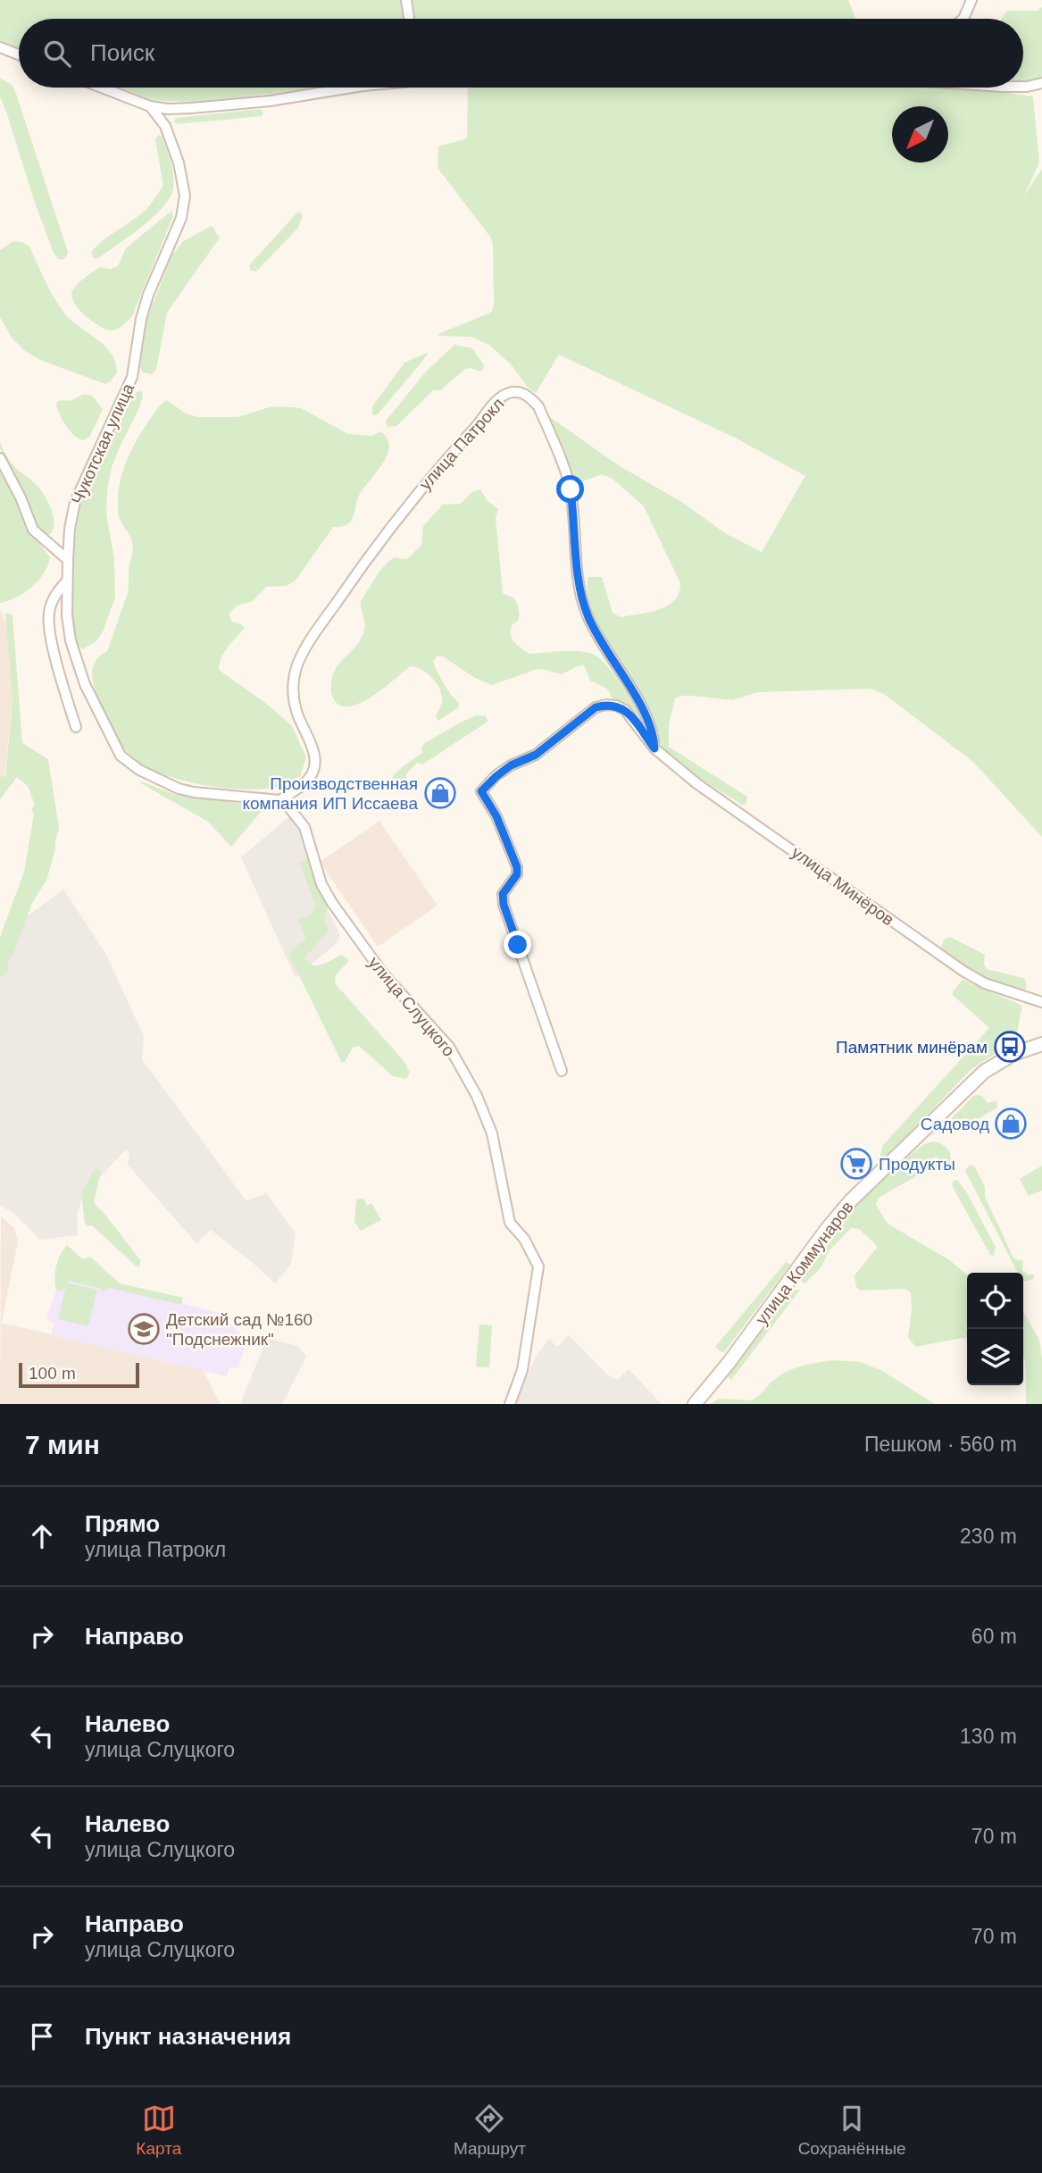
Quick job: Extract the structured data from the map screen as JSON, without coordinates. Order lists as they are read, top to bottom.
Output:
{
  "streets": {
    "main road": ["улица Коммунаров"],
    "street": [
      "Чукотская улица",
      "улица Патрокл",
      "улица Минёров",
      "улица Слуцкого"
    ]
  },
  "crossings": [
    ["Чукотская улица", "улица Патрокл"],
    ["Чукотская улица", "улица Слуцкого"],
    ["улица Патрокл", "улица Минёров"],
    ["улица Патрокл", "улица Слуцкого"]
  ],
  "places": {
    "shop": ["Производственная компания ИП Иссаева", "Садовод"],
    "bus stop": ["Памятник минёрам"],
    "supermarket": ["Продукты"],
    "school or university": ["Детский сад №160 \"Подснежник\""]
  },
  "scale_bar": "100 m",
  "north": "bottom left",
  "page": {
    "search": "Поиск",
    "scale": "100 m",
    "heading": ["7 мин", "Пешком · 560 m"],
    "list": [
      ["Прямо", "улица Патрокл", "230 m"],
      ["Направо", "60 m"],
      ["Налево", "улица Слуцкого", "130 m"],
      ["Налево", "улица Слуцкого", "70 m"],
      ["Направо", "улица Слуцкого", "70 m"],
      "Пункт назначения"
    ],
    "nav": ["Карта", "Маршрут", "Сохранённые"]
  }
}
